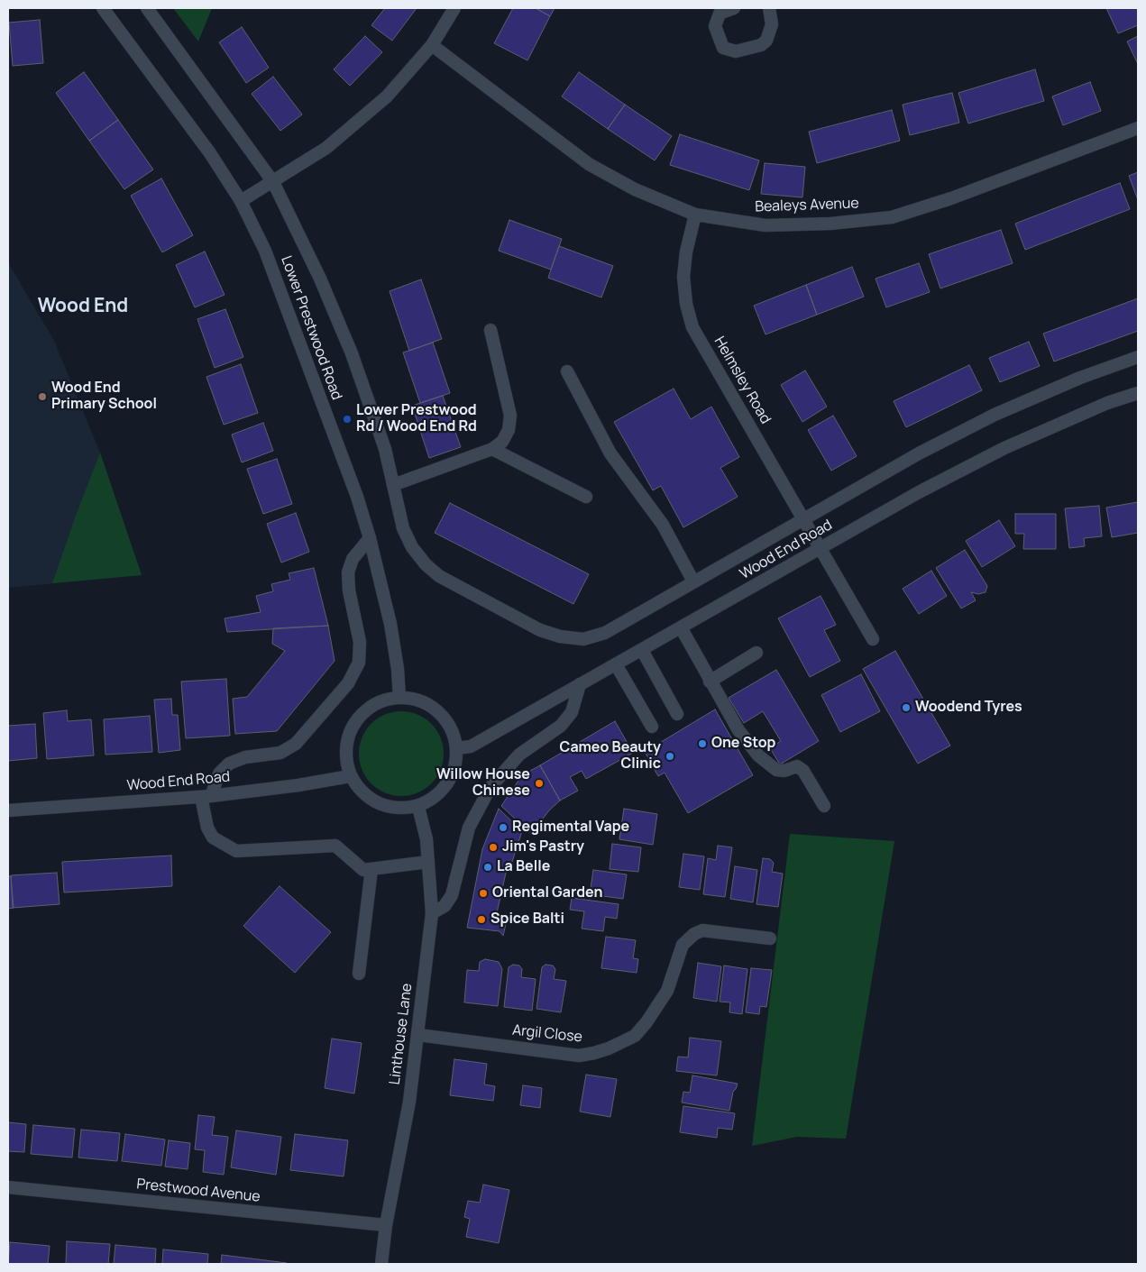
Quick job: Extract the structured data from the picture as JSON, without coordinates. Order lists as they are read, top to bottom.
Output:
{
  "streets": {
    "street": [
      "Bealeys Avenue",
      "Lower Prestwood Road",
      "Helmsley Road",
      "Wood End Road",
      "Linthouse Lane",
      "Argil Close",
      "Prestwood Avenue"
    ]
  },
  "crossings": [
    ["Bealeys Avenue", "Helmsley Road"],
    ["Lower Prestwood Road", "Wood End Road"],
    ["Lower Prestwood Road", "Linthouse Lane"],
    ["Helmsley Road", "Wood End Road"],
    ["Wood End Road", "Linthouse Lane"],
    ["Linthouse Lane", "Argil Close"],
    ["Linthouse Lane", "Prestwood Avenue"]
  ],
  "districts": ["Wood End"],
  "places": [
    "Wood End Primary School",
    "Lower Prestwood Rd / Wood End Rd",
    "Woodend Tyres",
    "One Stop",
    "Cameo Beauty Clinic",
    "Willow House Chinese",
    "Regimental Vape",
    "Jim's Pastry",
    "La Belle",
    "Oriental Garden",
    "Spice Balti"
  ]
}
